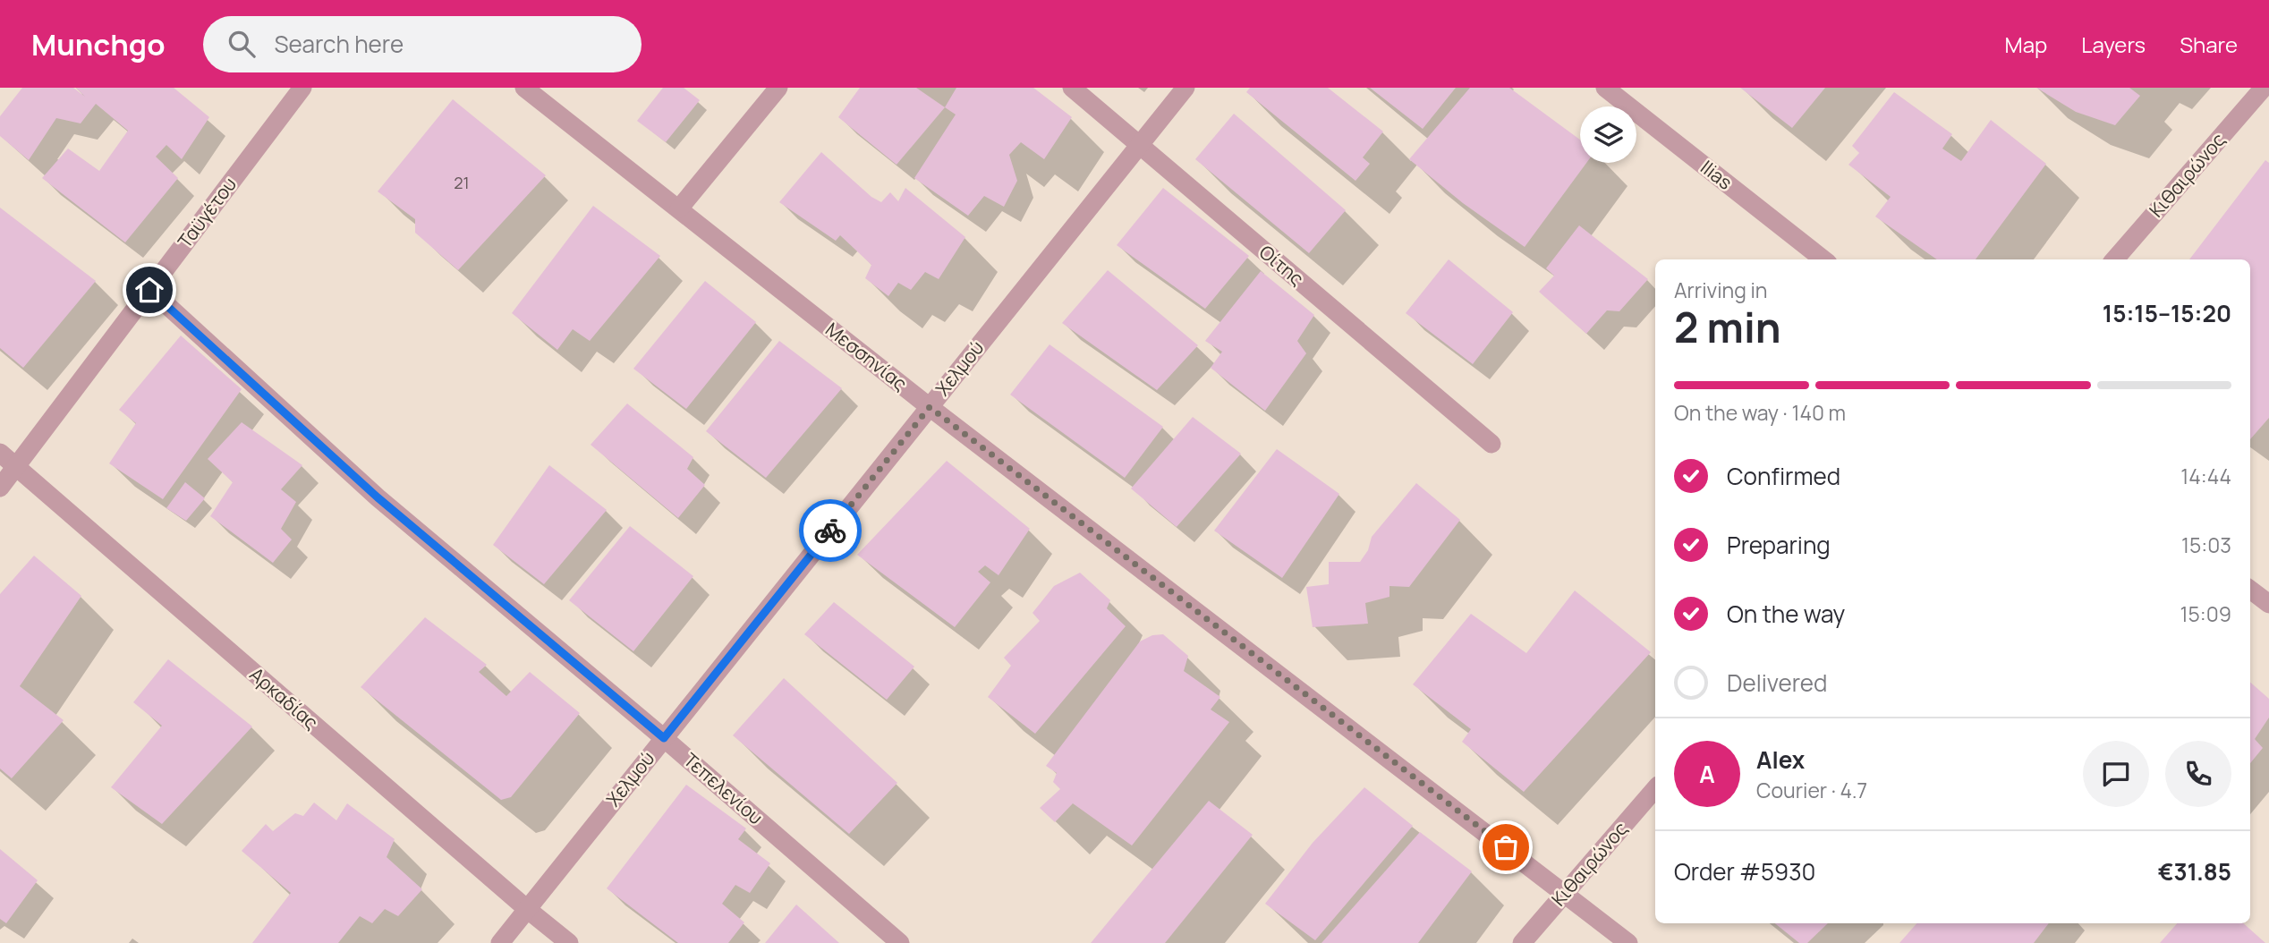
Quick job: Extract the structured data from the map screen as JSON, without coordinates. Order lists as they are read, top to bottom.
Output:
{
  "streets": {
    "street": [
      "Ilias",
      "Κιθαιρώνος",
      "Ταϋγέτου",
      "Οίτης",
      "Μεσσηνίας",
      "Χελμού",
      "Αρκαδίας",
      "Τεπελενίου"
    ]
  },
  "crossings": [
    ["Κιθαιρώνος", "Μεσσηνίας"],
    ["Ταϋγέτου", "Αρκαδίας"],
    ["Ταϋγέτου", "Τεπελενίου"],
    ["Οίτης", "Χελμού"],
    ["Μεσσηνίας", "Χελμού"],
    ["Χελμού", "Αρκαδίας"],
    ["Χελμού", "Τεπελενίου"]
  ],
  "house_numbers": ["21"],
  "page": {
    "header": "Munchgo",
    "search": "Search here",
    "nav": ["Map", "Layers", "Share"],
    "heading": ["2 min", "Arriving in", "15:15–15:20"],
    "panel": [
      "Alex",
      "Courier · 4.7",
      "Order #5930",
      "€31.85"
    ],
    "bar": "On the way · 140 m",
    "list": [
      ["Confirmed", "14:44"],
      ["Preparing", "15:03"],
      ["On the way", "15:09"],
      "Delivered"
    ],
    "round": "A"
  }
}
